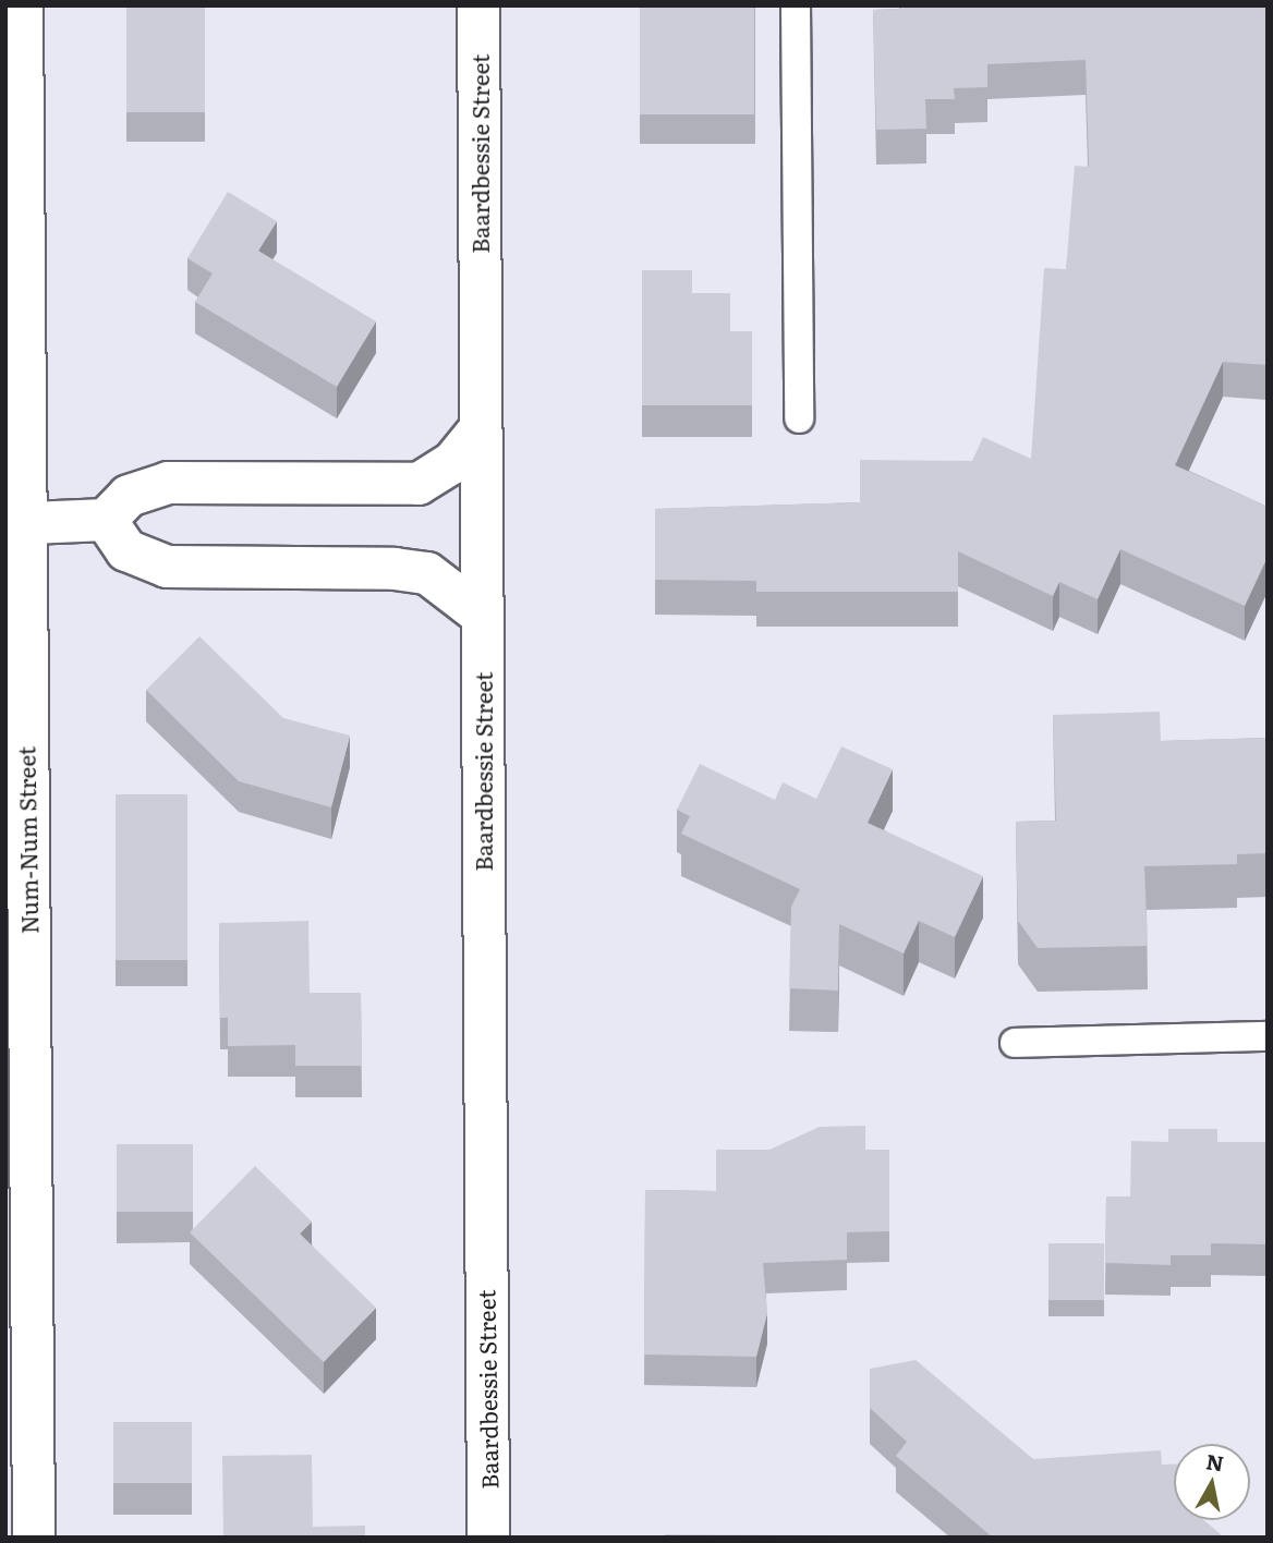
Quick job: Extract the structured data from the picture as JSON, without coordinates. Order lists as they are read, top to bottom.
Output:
{
  "streets": {
    "street": ["Baardbessie Street", "Num-Num Street"]
  },
  "north": "top"
}
